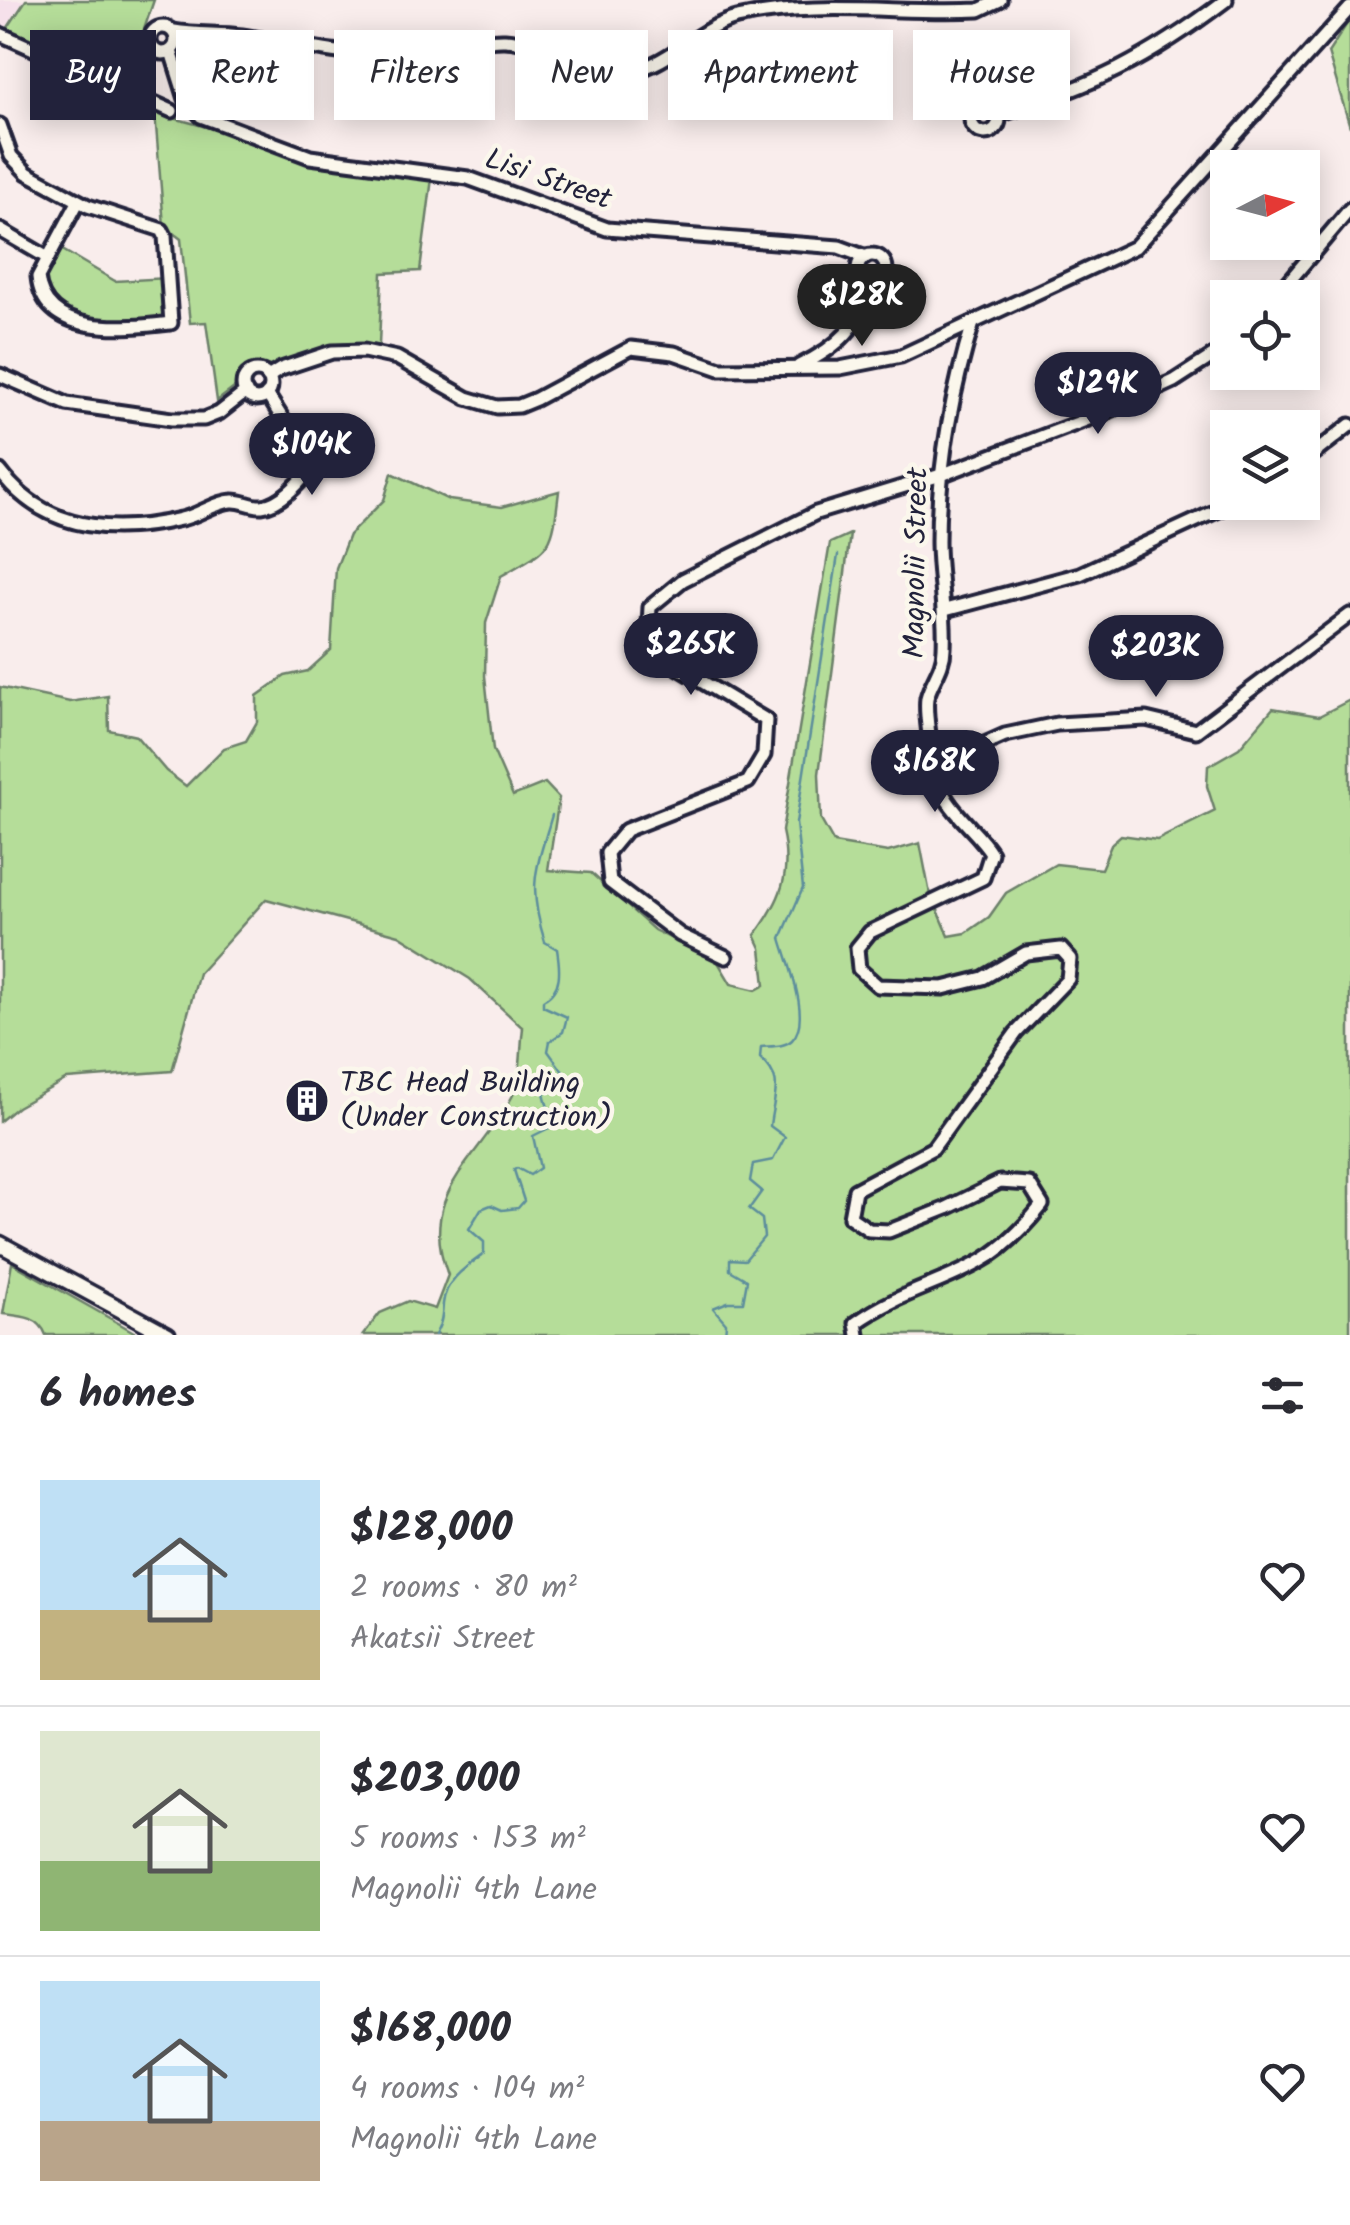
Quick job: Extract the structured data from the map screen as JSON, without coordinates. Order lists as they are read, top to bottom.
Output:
{
  "streets": {
    "street": ["Lisi Street", "Magnolii Street"]
  },
  "places": {
    "building": ["TBC Head Building (Under Construction)"]
  },
  "north": "right",
  "page": {
    "chip": [
      "Buy",
      "Rent",
      "Filters",
      "New",
      "Apartment",
      "House"
    ],
    "price": [
      "$128K",
      "$129K",
      "$104K",
      "$265K",
      "$203K",
      "$168K"
    ],
    "heading": "6 homes",
    "list": [
      {
        "name": "$128,000",
        "note": "2 rooms · 80 m² · Akatsii Street"
      },
      {
        "name": "$203,000",
        "note": "5 rooms · 153 m² · Magnolii 4th Lane"
      },
      {
        "name": "$168,000",
        "note": "4 rooms · 104 m² · Magnolii 4th Lane"
      }
    ]
  }
}
